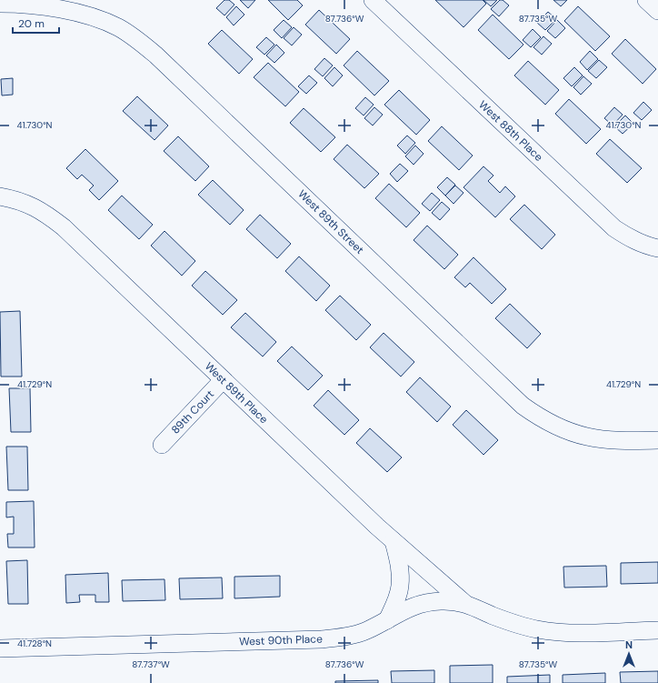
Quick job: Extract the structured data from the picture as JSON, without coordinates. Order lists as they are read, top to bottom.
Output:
{
  "streets": {
    "street": [
      "West 88th Place",
      "West 89th Street",
      "West 89th Place",
      "89th Court",
      "West 90th Place"
    ]
  },
  "crossings": [
    ["West 89th Place", "89th Court"],
    ["West 89th Place", "West 90th Place"]
  ],
  "scale_bar": "20 m",
  "north": "top",
  "coordinates": [
    "87.736°W",
    "87.735°W",
    "41.730°N",
    "41.729°N",
    "41.728°N",
    "87.737°W"
  ]
}
